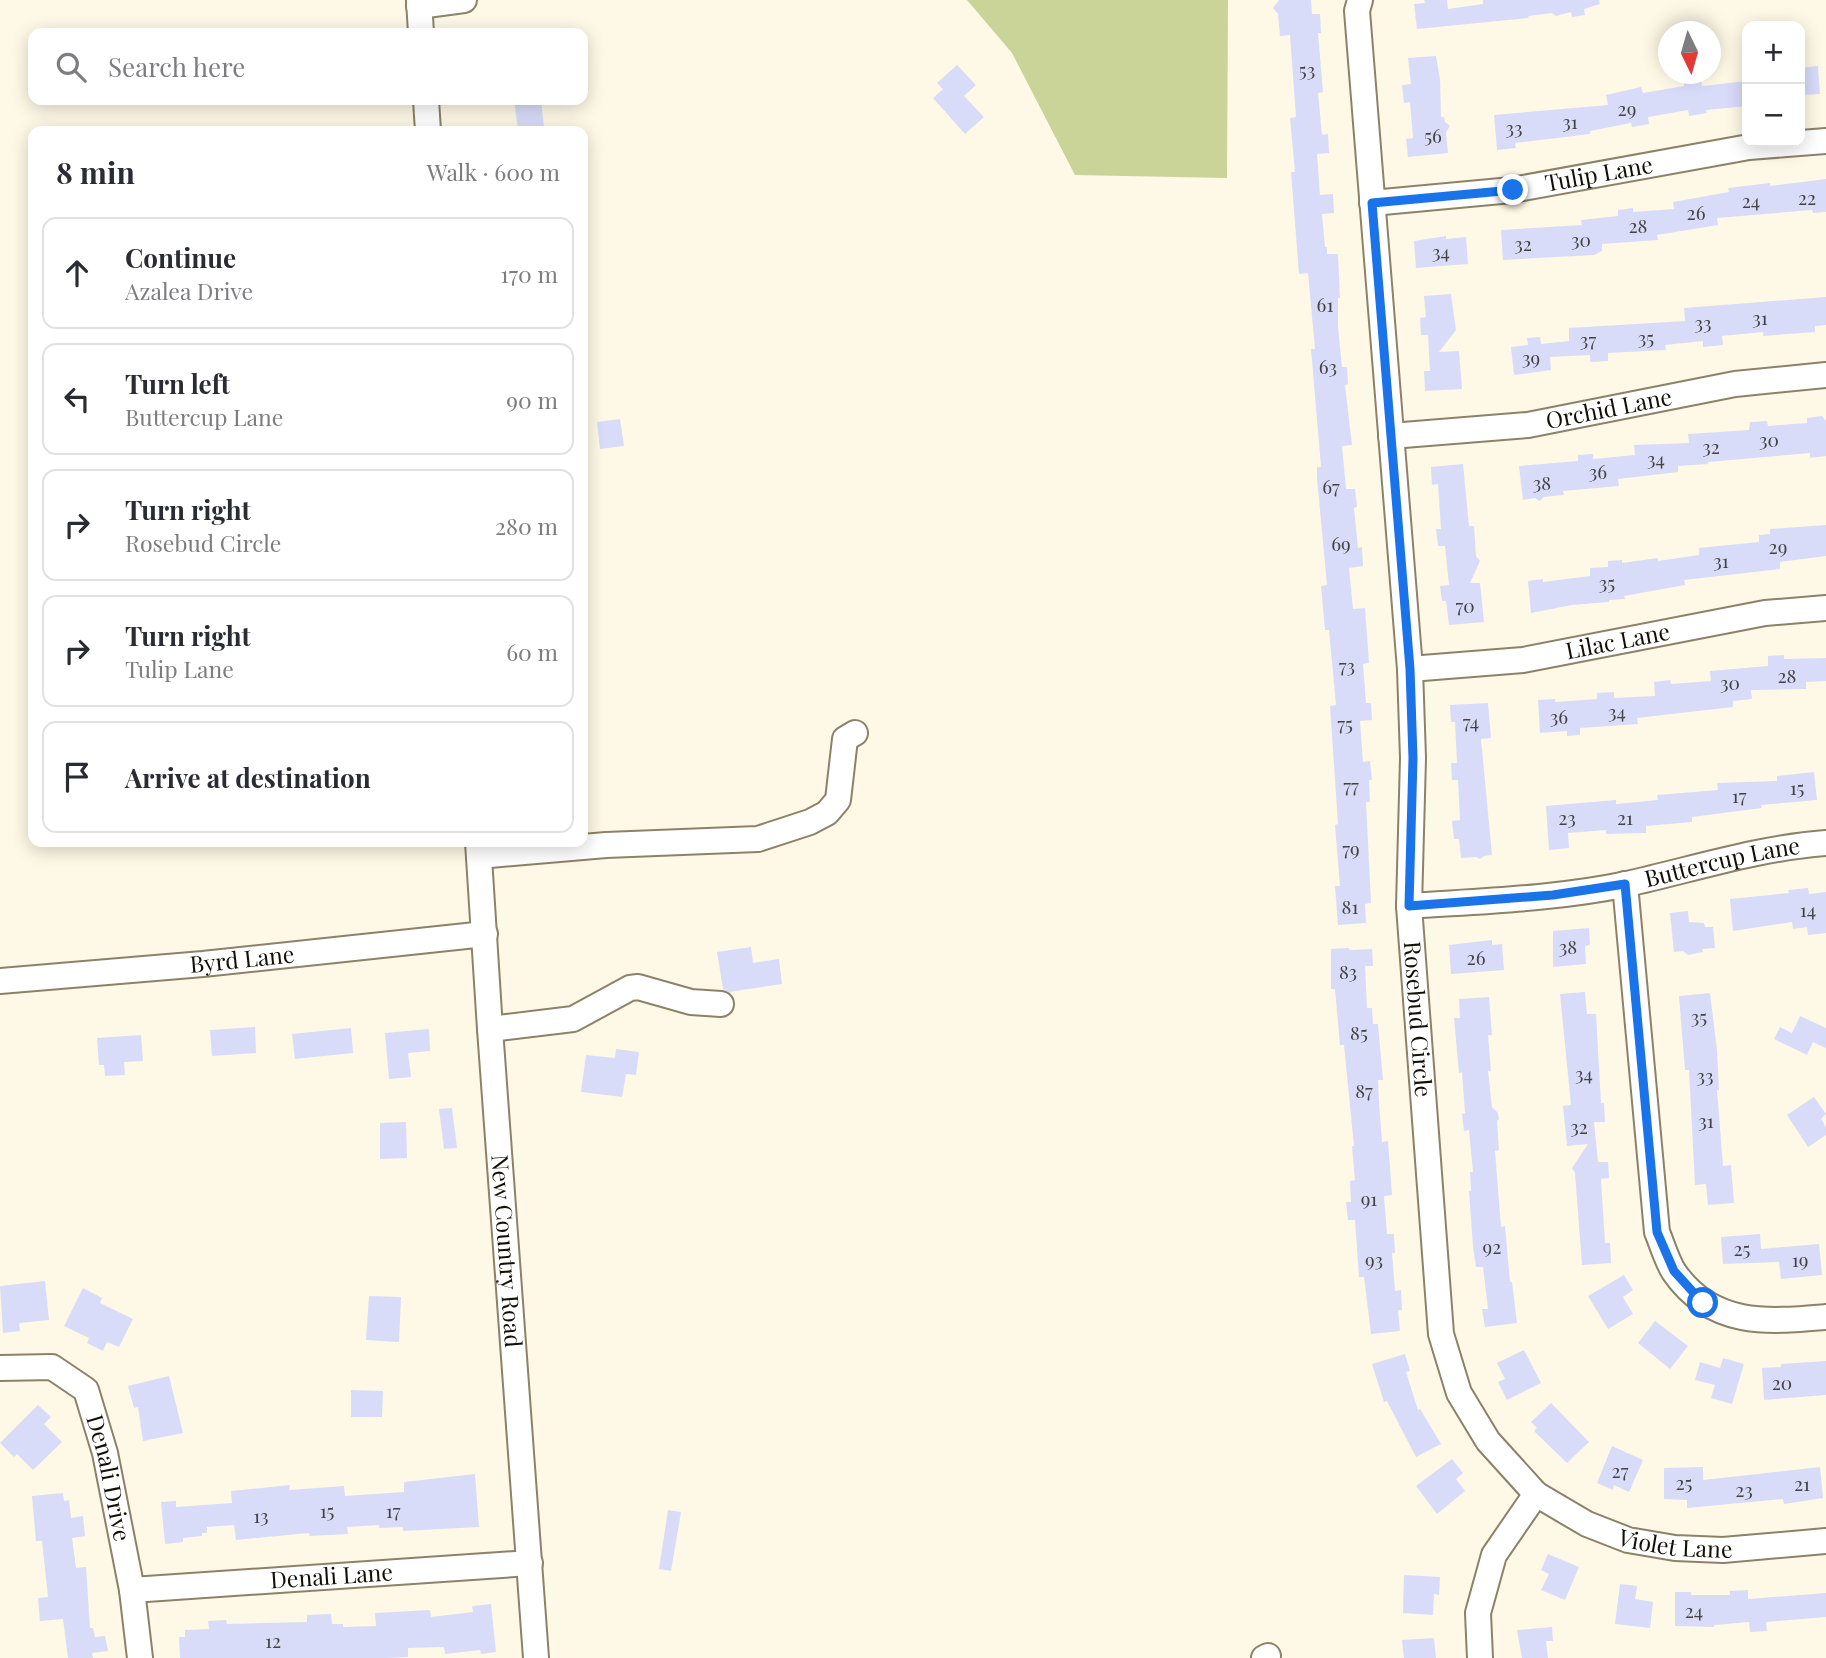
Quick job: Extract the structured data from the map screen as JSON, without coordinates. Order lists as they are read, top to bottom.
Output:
{
  "streets": {
    "street": [
      "Tulip Lane",
      "Orchid Lane",
      "Lilac Lane",
      "Buttercup Lane",
      "Byrd Lane",
      "Rosebud Circle",
      "New Country Road",
      "Denali Drive",
      "Violet Lane",
      "Denali Lane"
    ]
  },
  "crossings": [
    ["Tulip Lane", "Rosebud Circle"],
    ["Orchid Lane", "Rosebud Circle"],
    ["Lilac Lane", "Rosebud Circle"],
    ["Buttercup Lane", "Rosebud Circle"],
    ["Byrd Lane", "New Country Road"],
    ["Rosebud Circle", "Violet Lane"],
    ["New Country Road", "Denali Lane"],
    ["Denali Drive", "Denali Lane"]
  ],
  "house_numbers": [
    "53",
    "29",
    "31",
    "33",
    "56",
    "22",
    "24",
    "26",
    "28",
    "30",
    "32",
    "34",
    "61",
    "31",
    "33",
    "35",
    "37",
    "39",
    "63",
    "30",
    "32",
    "34",
    "36",
    "38",
    "67",
    "69",
    "29",
    "31",
    "35",
    "70",
    "73",
    "28",
    "30",
    "34",
    "36",
    "74",
    "75",
    "77",
    "15",
    "17",
    "23",
    "21",
    "79",
    "81",
    "14",
    "38",
    "26",
    "83",
    "35",
    "85",
    "34",
    "33",
    "87",
    "31",
    "32",
    "91",
    "92",
    "25",
    "93",
    "19",
    "20",
    "27",
    "25",
    "21",
    "23",
    "15",
    "17",
    "13",
    "24",
    "12"
  ],
  "north": "bottom",
  "page": {
    "map_buttons": ["+", "−"],
    "search": "Search here",
    "heading": ["8 min", "Walk · 600 m"],
    "list": [
      ["Continue", "Azalea Drive", "170 m"],
      ["Turn left", "Buttercup Lane", "90 m"],
      ["Turn right", "Rosebud Circle", "280 m"],
      ["Turn right", "Tulip Lane", "60 m"],
      "Arrive at destination"
    ]
  }
}
